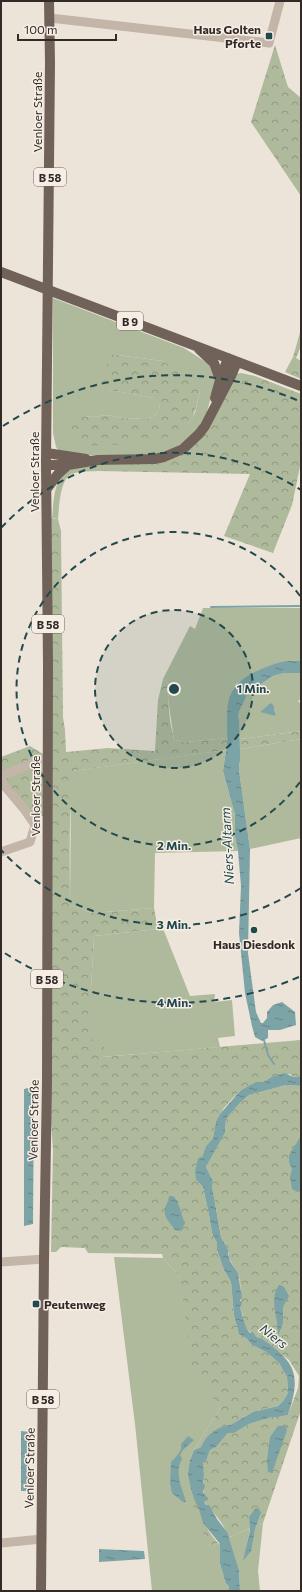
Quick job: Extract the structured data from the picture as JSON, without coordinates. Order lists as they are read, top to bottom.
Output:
{
  "streets": {
    "main road": ["Venloer Straße", "B 58", "B 9"]
  },
  "water": ["Niers-Altarm", "Niers"],
  "places": {
    "transit": ["Haus Golten Pforte", "Peutenweg"],
    "other": ["Haus Diesdonk"]
  },
  "scale_bar": "100 m",
  "rings": [
    "1 Min.",
    "2 Min.",
    "3 Min.",
    "4 Min."
  ]
}
